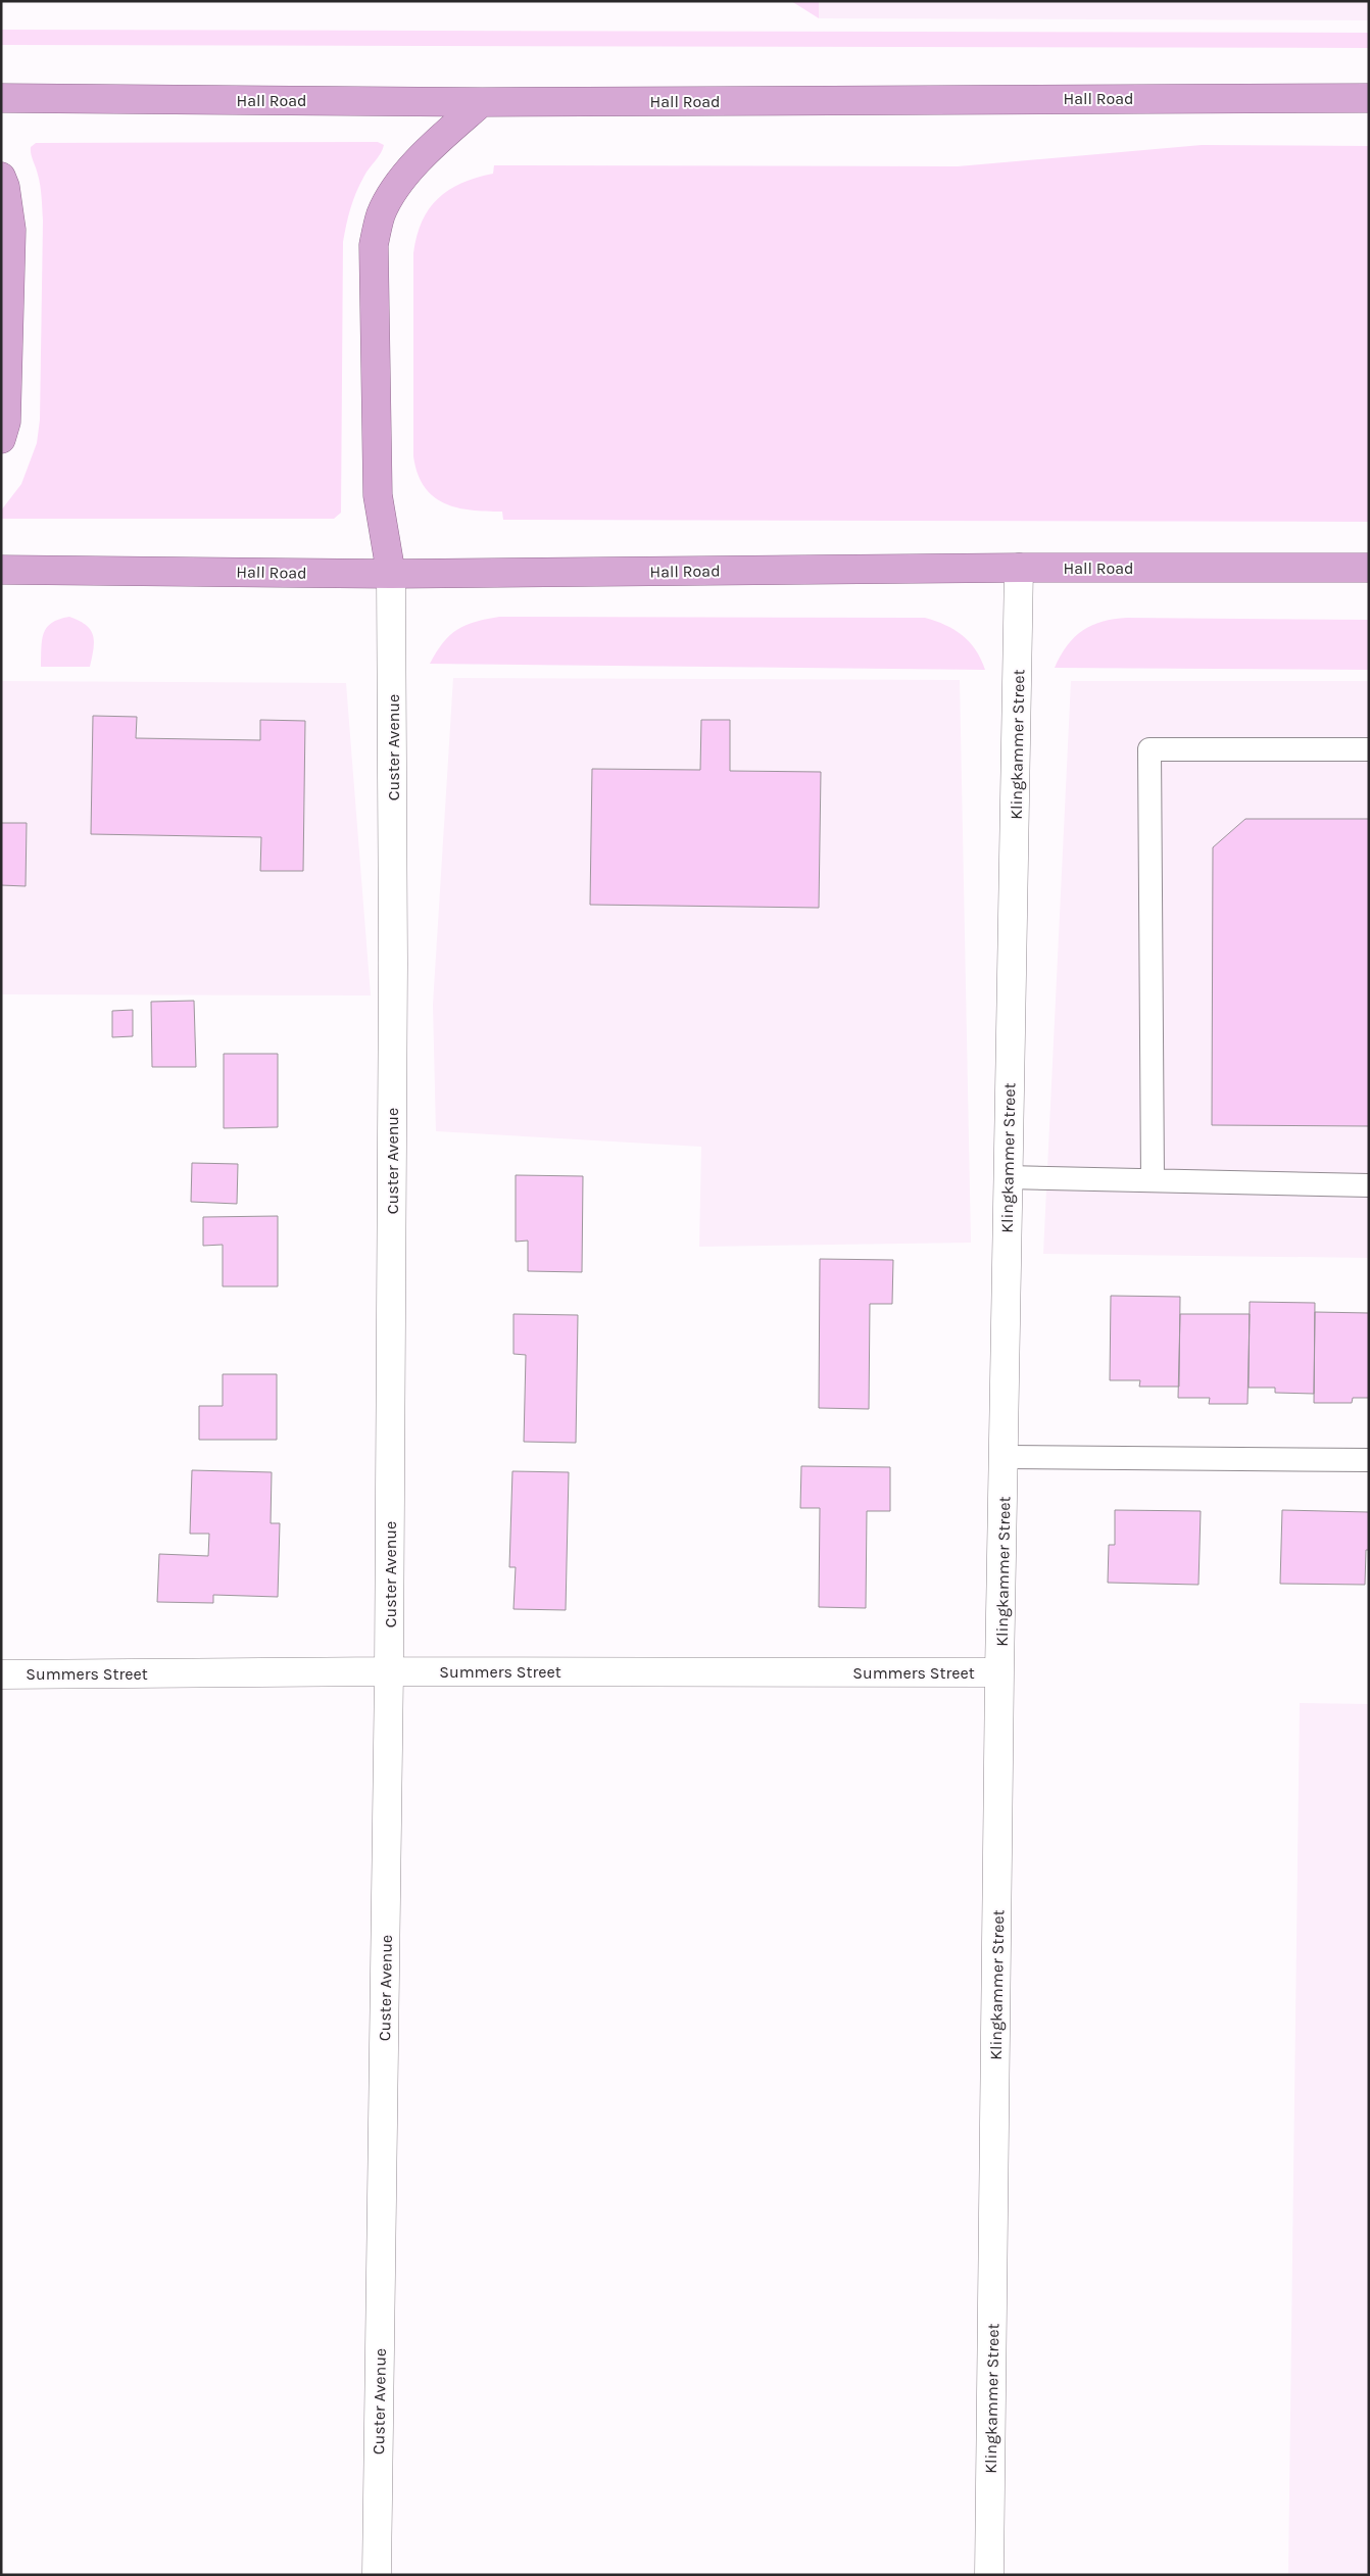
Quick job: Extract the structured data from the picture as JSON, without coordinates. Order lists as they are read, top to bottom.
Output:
{
  "streets": {
    "highway": ["Hall Road"],
    "street": ["Klingkammer Street", "Custer Avenue", "Summers Street"]
  },
  "crossings": [
    ["Hall Road", "Klingkammer Street"],
    ["Hall Road", "Custer Avenue"],
    ["Klingkammer Street", "Summers Street"],
    ["Custer Avenue", "Summers Street"]
  ]
}
